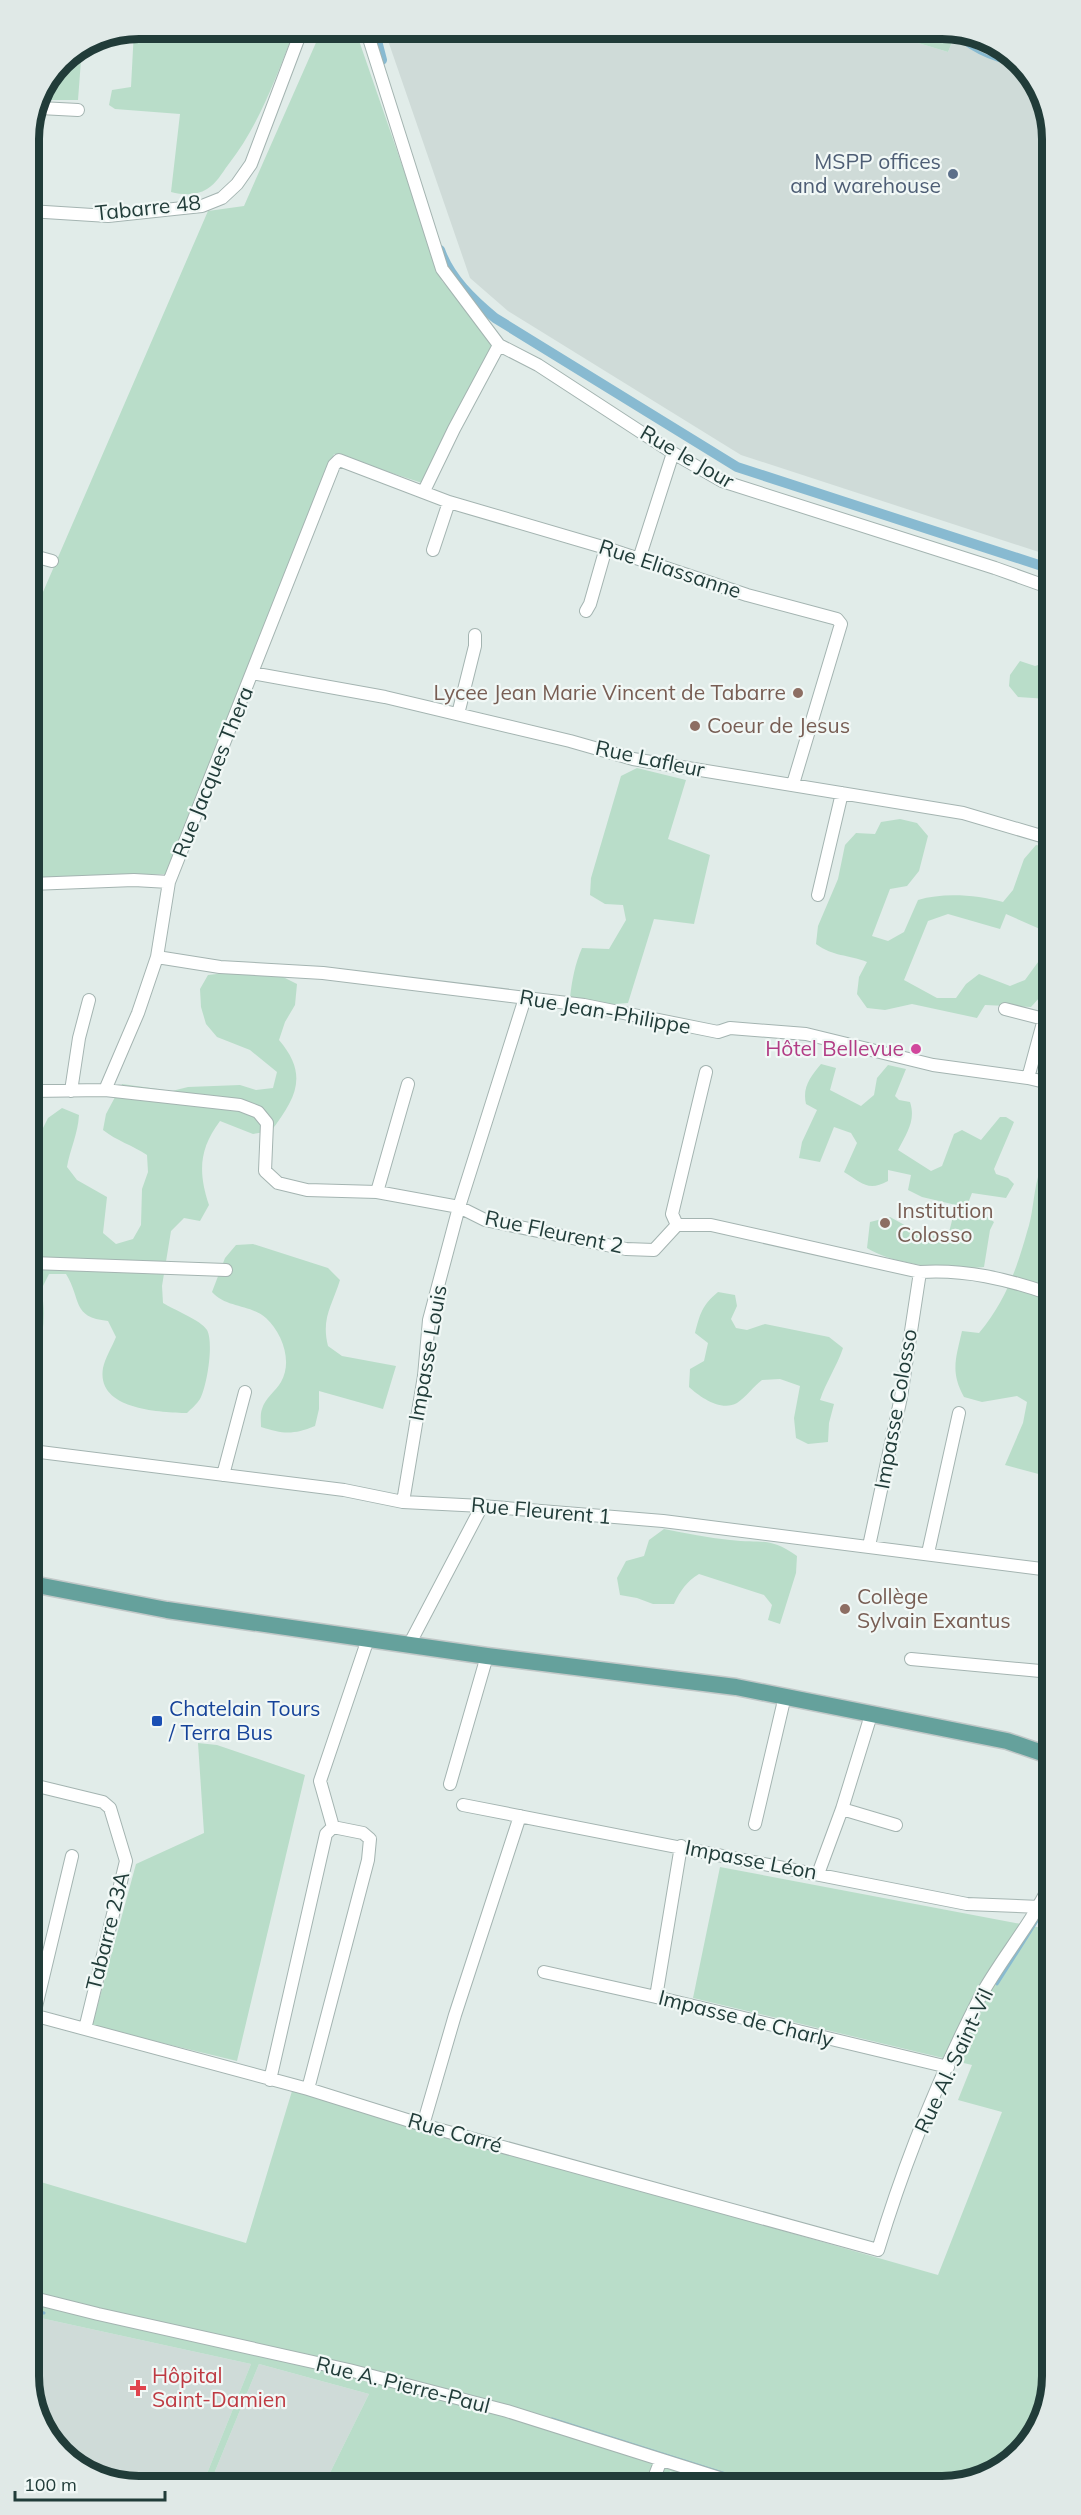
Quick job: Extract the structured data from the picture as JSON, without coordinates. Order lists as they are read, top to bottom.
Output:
{
  "streets": {
    "street": [
      "Tabarre 48",
      "Rue le Jour",
      "Rue Eliassanne",
      "Rue Lafleur",
      "Rue Jacques Thera",
      "Rue Jean-Philippe",
      "Rue Fleurent 2",
      "Impasse Louis",
      "Impasse Colosso",
      "Rue Fleurent 1",
      "Impasse Léon",
      "Tabarre 23A",
      "Impasse de Charly",
      "Rue Al. Saint-Vil",
      "Rue Carré",
      "Rue A. Pierre-Paul"
    ]
  },
  "crossings": [
    ["Rue Eliassanne", "Rue Lafleur"],
    ["Rue Eliassanne", "Rue Jacques Thera"],
    ["Rue Lafleur", "Rue Jacques Thera"],
    ["Rue Jacques Thera", "Rue Jean-Philippe"],
    ["Rue Jacques Thera", "Rue Fleurent 2"],
    ["Rue Jean-Philippe", "Impasse Louis"],
    ["Rue Fleurent 2", "Impasse Louis"],
    ["Impasse Louis", "Rue Fleurent 1"],
    ["Impasse Colosso", "Rue Fleurent 1"],
    ["Impasse Léon", "Rue Al. Saint-Vil"],
    ["Tabarre 23A", "Rue Carré"],
    ["Impasse de Charly", "Rue Al. Saint-Vil"],
    ["Rue Al. Saint-Vil", "Rue Carré"]
  ],
  "places": {
    "other": [
      "MSPP offices and warehouse",
      "Lycee Jean Marie Vincent de Tabarre",
      "Coeur de Jesus",
      "Hôtel Bellevue",
      "Institution Colosso",
      "Collège Sylvain Exantus"
    ],
    "transit": ["Chatelain Tours / Terra Bus"],
    "health": ["Hôpital Saint-Damien"]
  },
  "scale_bar": "100 m"
}
